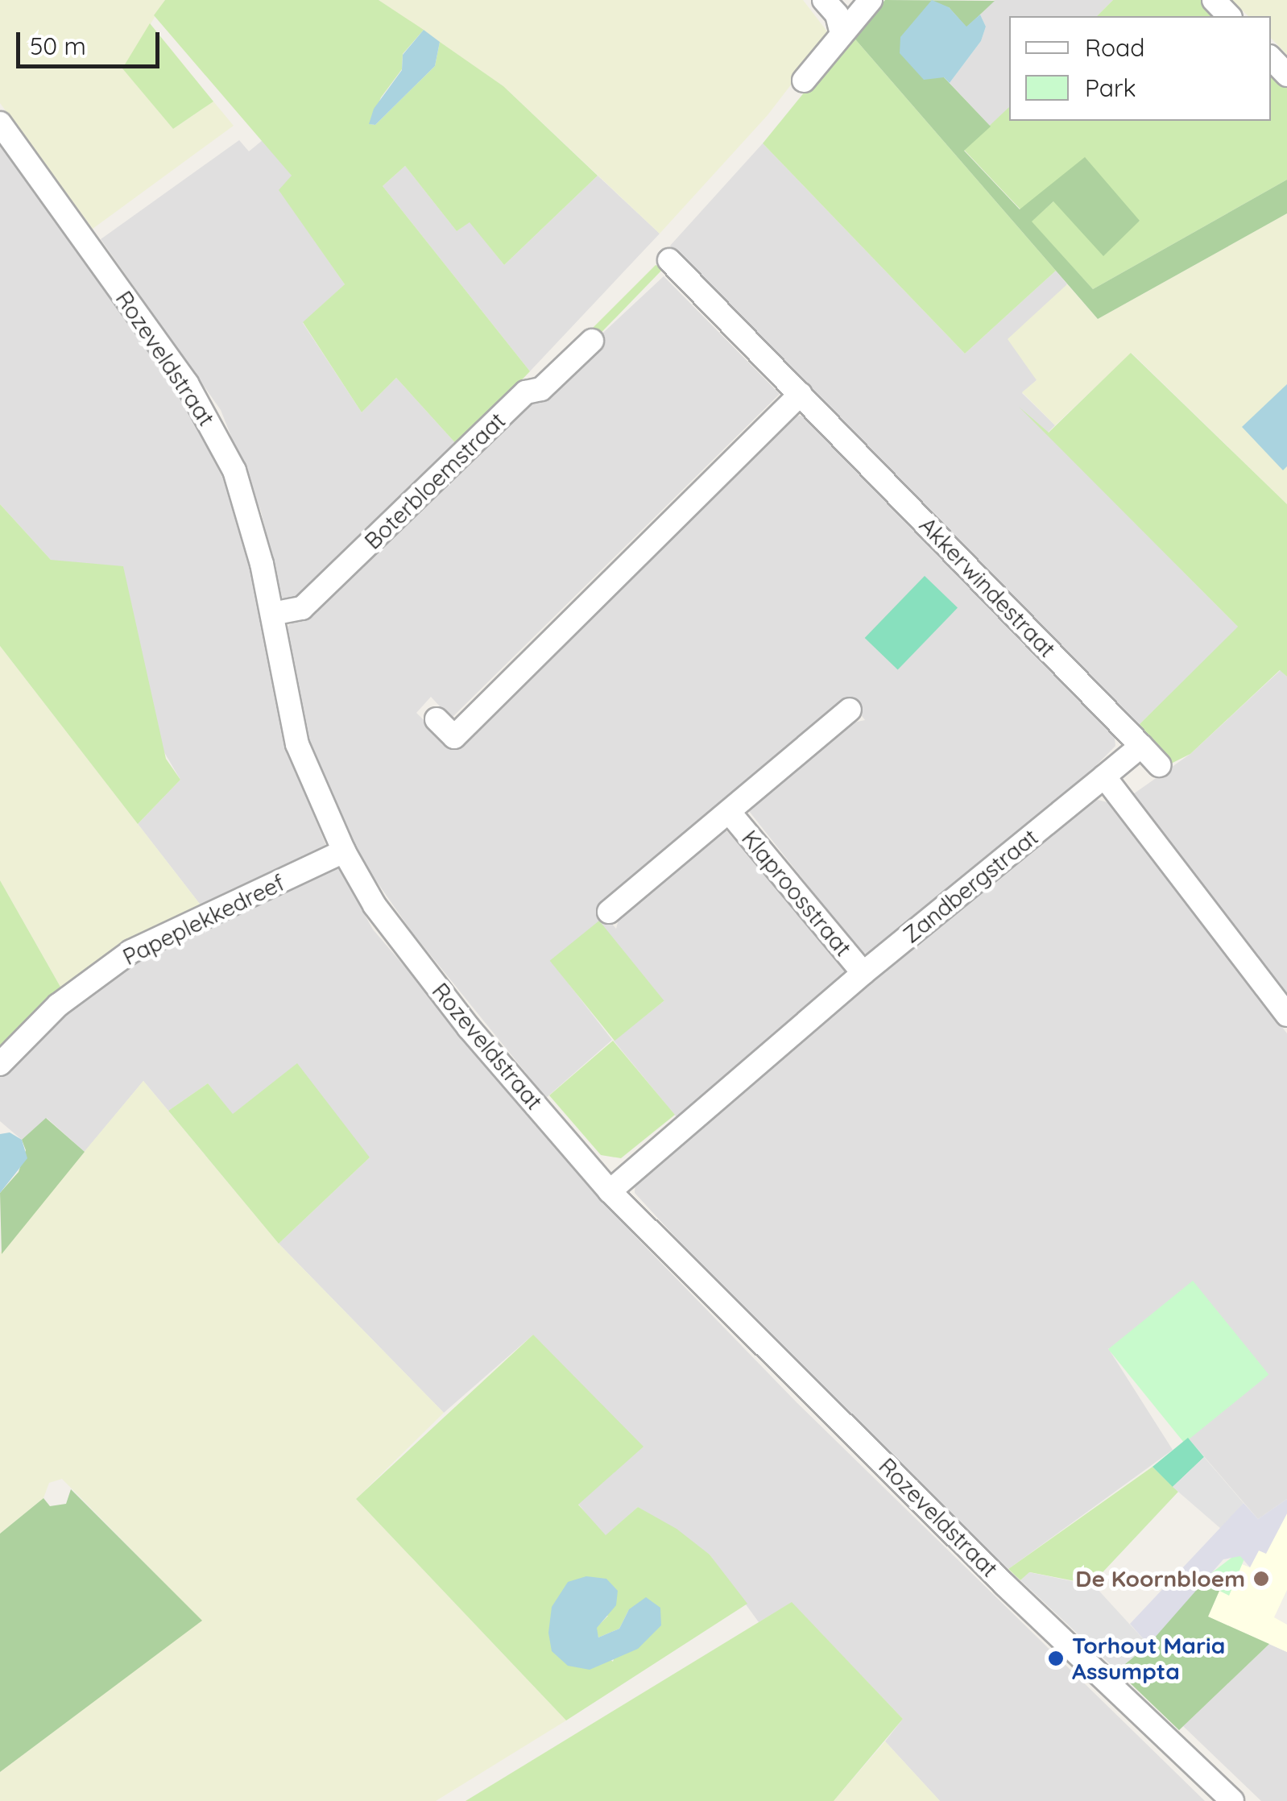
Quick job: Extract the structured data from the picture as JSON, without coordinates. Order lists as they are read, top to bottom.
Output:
{
  "streets": {
    "street": [
      "Rozeveldstraat",
      "Boterbloemstraat",
      "Akkerwindestraat",
      "Zandbergstraat",
      "Klaproosstraat",
      "Papeplekkedreef"
    ]
  },
  "crossings": [
    ["Rozeveldstraat", "Boterbloemstraat"],
    ["Rozeveldstraat", "Zandbergstraat"],
    ["Rozeveldstraat", "Papeplekkedreef"],
    ["Zandbergstraat", "Klaproosstraat"]
  ],
  "places": ["De Koornbloem", "Torhout Maria Assumpta"],
  "legend": ["Road", "Park"],
  "scale_bar": "50 m"
}
